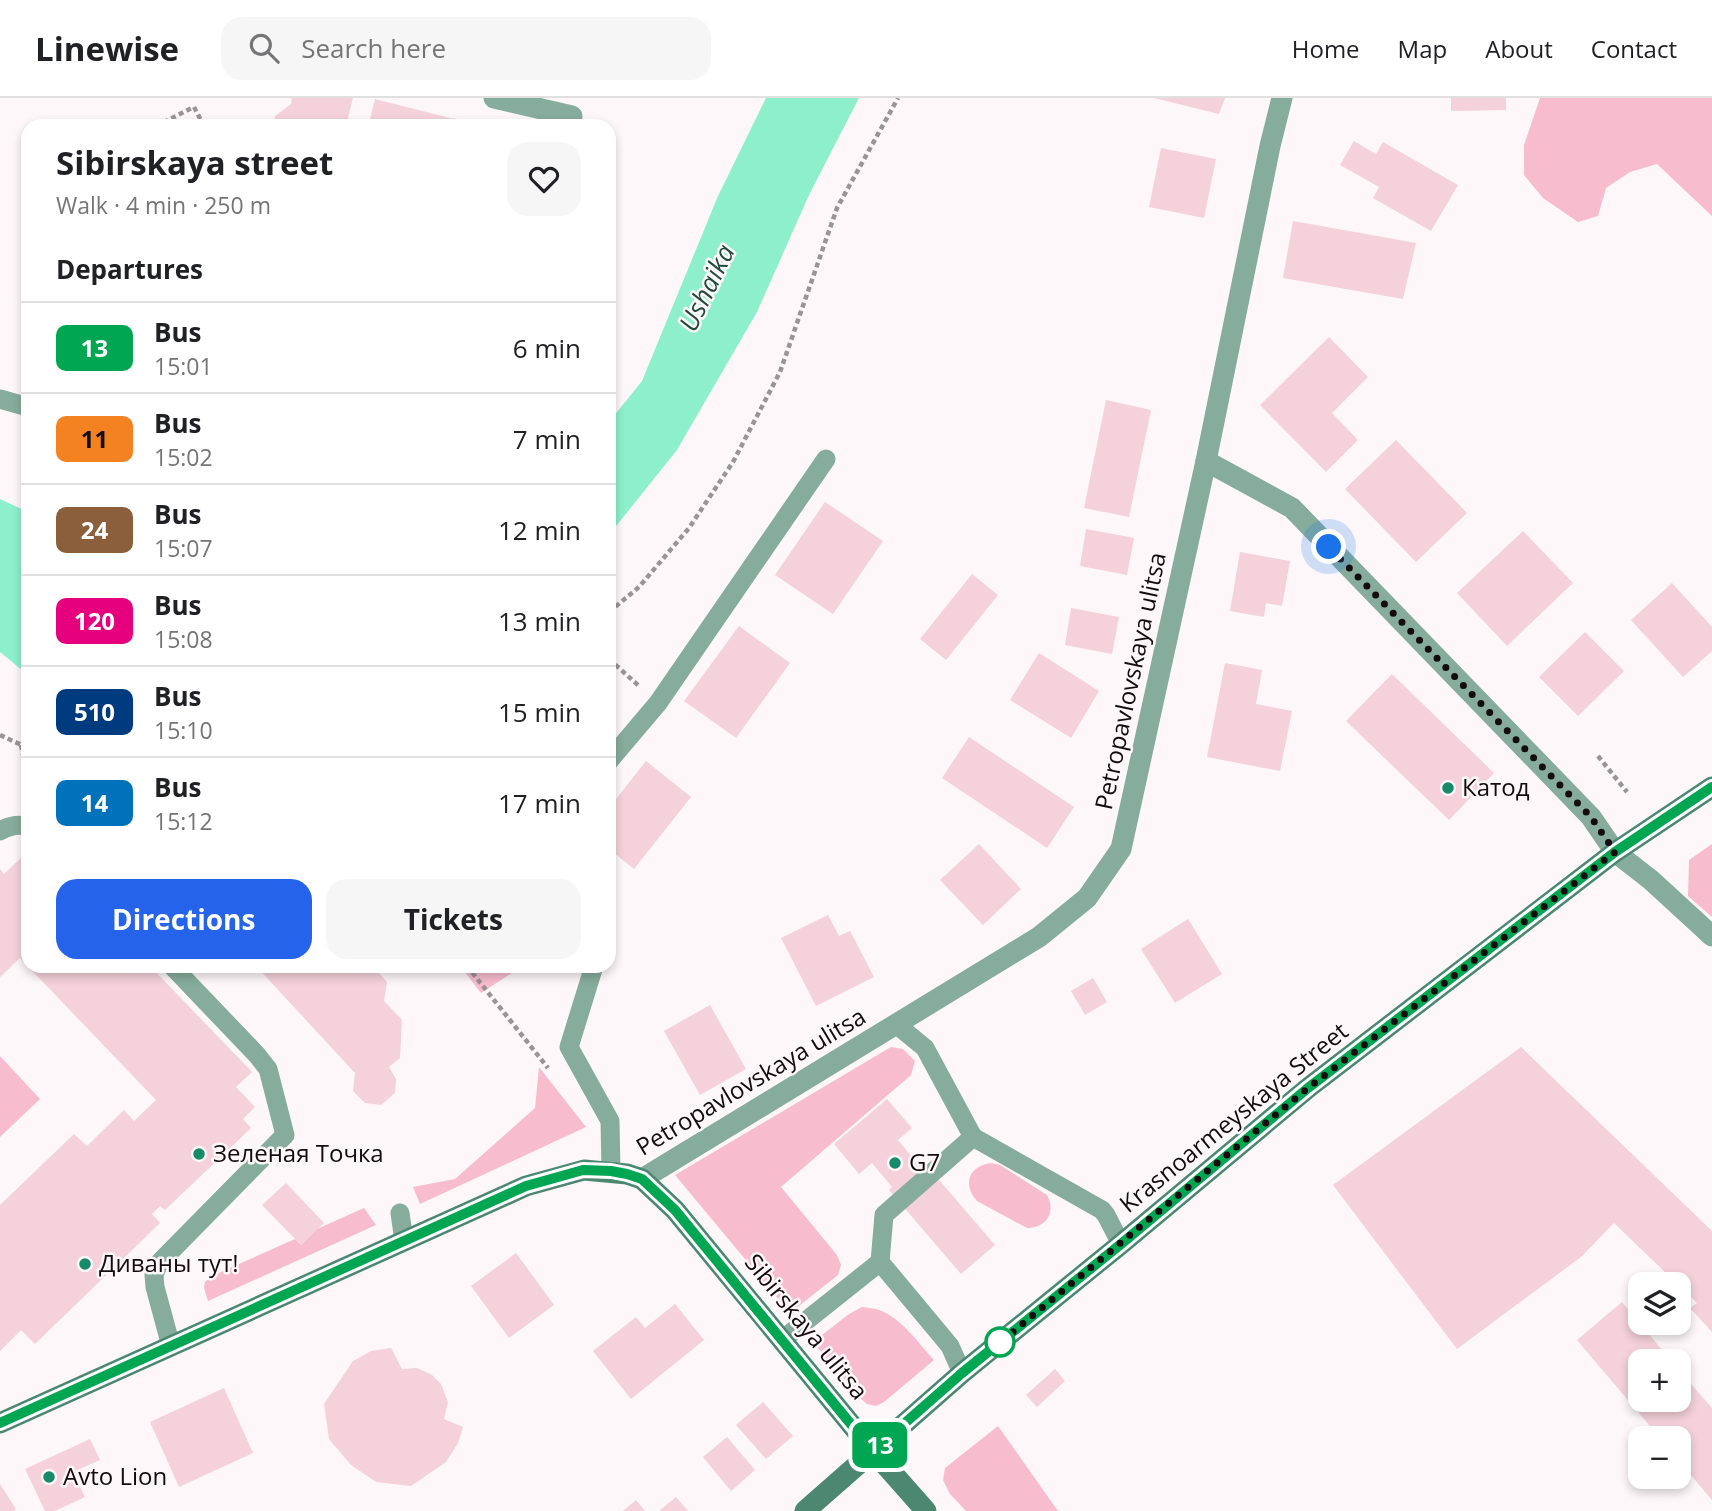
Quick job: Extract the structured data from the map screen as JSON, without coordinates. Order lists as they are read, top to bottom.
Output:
{
  "streets": {
    "main road": ["Petropavlovskaya ulitsa", "Krasnoarmeyskaya Street", "Sibirskaya ulitsa"]
  },
  "crossings": [
    ["Petropavlovskaya ulitsa", "Sibirskaya ulitsa"],
    ["Krasnoarmeyskaya Street", "Sibirskaya ulitsa"]
  ],
  "water": ["Ushaika"],
  "places": [
    "Катод",
    "Зеленая Точка",
    "G7",
    "Диваны тут!",
    "Avto Lion"
  ],
  "lines": ["bus line 13"],
  "page": {
    "header": "Linewise",
    "search": "Search here",
    "nav": [
      "Home",
      "Map",
      "About",
      "Contact"
    ],
    "on_map": "13",
    "heading": [
      ["Sibirskaya street", "Walk · 4 min · 250 m"],
      "Departures"
    ],
    "list": [
      {
        "mark": "13",
        "name": "Bus",
        "note": "15:01",
        "value": "6 min"
      },
      {
        "mark": "11",
        "name": "Bus",
        "note": "15:02",
        "value": "7 min"
      },
      {
        "mark": "24",
        "name": "Bus",
        "note": "15:07",
        "value": "12 min"
      },
      {
        "mark": "120",
        "name": "Bus",
        "note": "15:08",
        "value": "13 min"
      },
      {
        "mark": "510",
        "name": "Bus",
        "note": "15:10",
        "value": "15 min"
      },
      {
        "mark": "14",
        "name": "Bus",
        "note": "15:12",
        "value": "17 min"
      }
    ],
    "buttons": ["Directions", "Tickets"],
    "map_buttons": ["+", "−"]
  }
}
